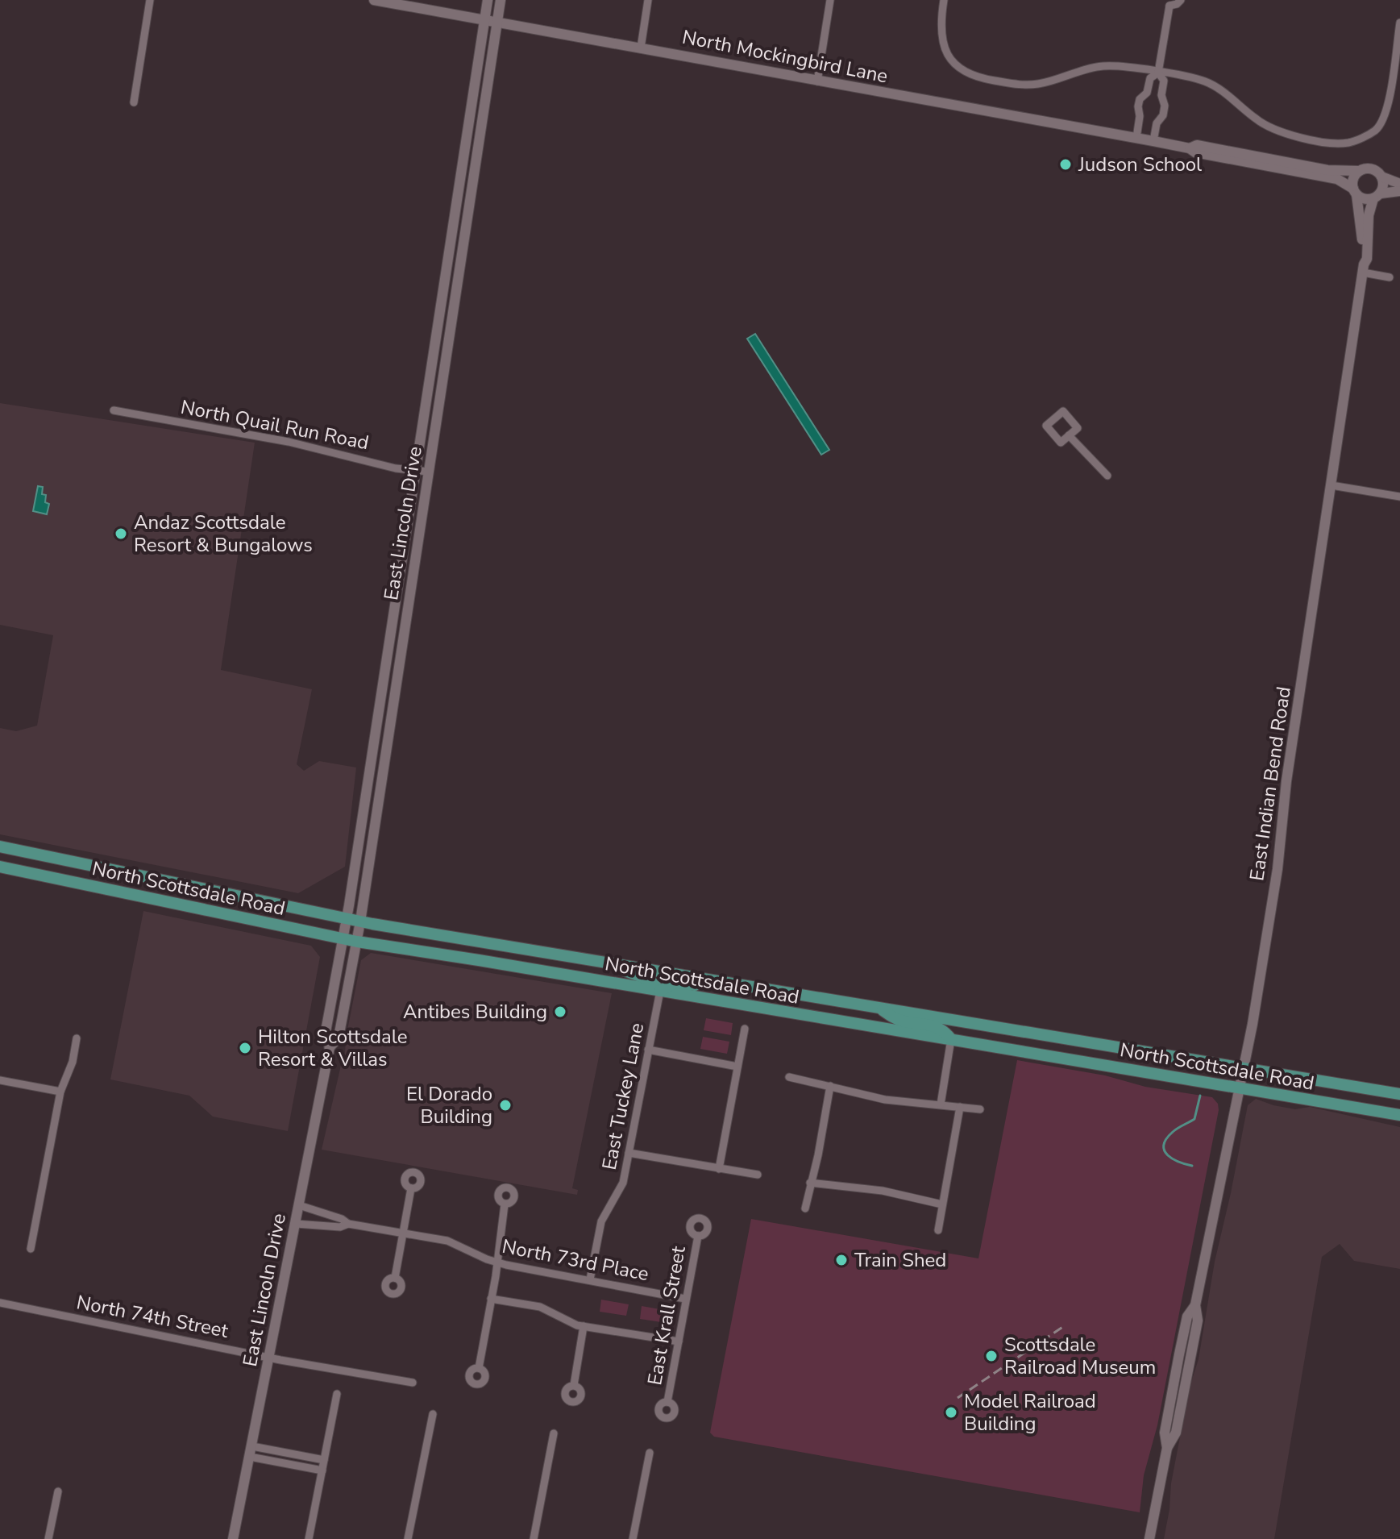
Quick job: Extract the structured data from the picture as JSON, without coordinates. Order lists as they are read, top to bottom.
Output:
{
  "streets": {
    "main road": [
      "North Mockingbird Lane",
      "East Lincoln Drive",
      "East Indian Bend Road",
      "North Scottsdale Road"
    ],
    "street": [
      "North Quail Run Road",
      "East Tuckey Lane",
      "North 73rd Place",
      "East Krall Street",
      "North 74th Street"
    ]
  },
  "crossings": [
    ["North Mockingbird Lane", "East Lincoln Drive"],
    ["North Mockingbird Lane", "East Indian Bend Road"],
    ["North Quail Run Road", "East Lincoln Drive"],
    ["East Lincoln Drive", "North Scottsdale Road"],
    ["East Lincoln Drive", "North 73rd Place"],
    ["East Lincoln Drive", "North 74th Street"],
    ["East Indian Bend Road", "North Scottsdale Road"],
    ["North Scottsdale Road", "East Tuckey Lane"],
    ["East Tuckey Lane", "North 73rd Place"],
    ["North 73rd Place", "East Krall Street"]
  ],
  "places": [
    "Judson School",
    "Andaz Scottsdale Resort & Bungalows",
    "Antibes Building",
    "Hilton Scottsdale Resort & Villas",
    "El Dorado Building",
    "Train Shed",
    "Scottsdale Railroad Museum",
    "Model Railroad Building"
  ]
}
